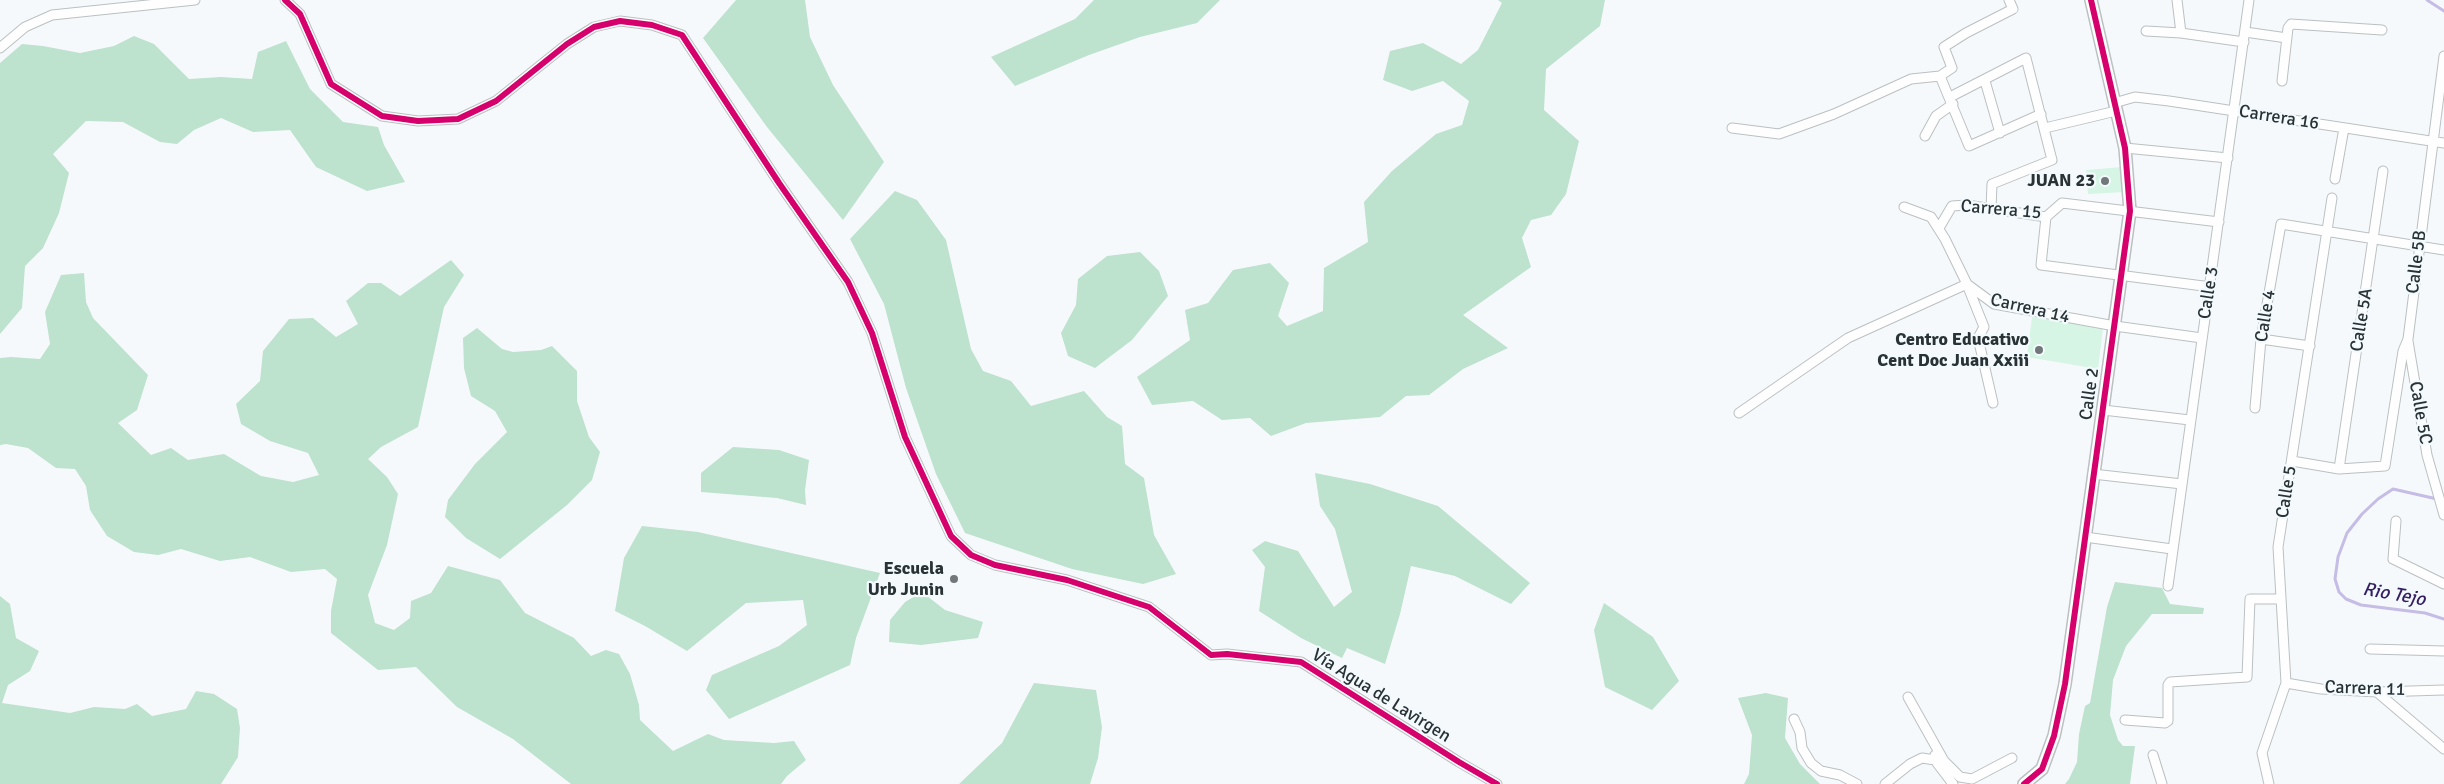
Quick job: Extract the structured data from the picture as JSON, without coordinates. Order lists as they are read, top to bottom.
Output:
{
  "streets": {
    "street": [
      "Carrera 16",
      "Carrera 15",
      "Calle 5B",
      "Calle 3",
      "Carrera 14",
      "Calle 4",
      "Calle 5A",
      "Calle 2",
      "Calle 5C",
      "Calle 5",
      "Carrera 11",
      "Vía Agua de Lavirgen"
    ]
  },
  "crossings": [
    ["Carrera 16", "Calle 5B"],
    ["Carrera 16", "Calle 3"],
    ["Carrera 16", "Calle 2"],
    ["Carrera 15", "Calle 3"],
    ["Carrera 15", "Carrera 14"],
    ["Carrera 15", "Calle 2"],
    ["Calle 5B", "Calle 5A"],
    ["Calle 5B", "Calle 5C"],
    ["Calle 3", "Carrera 14"],
    ["Carrera 14", "Calle 2"],
    ["Calle 4", "Calle 5"],
    ["Calle 5", "Carrera 11"]
  ],
  "water": ["Rio Tejo"],
  "places": ["JUAN 23", "Centro Educativo Cent Doc Juan Xxiii", "Escuela Urb Junin"]
}
